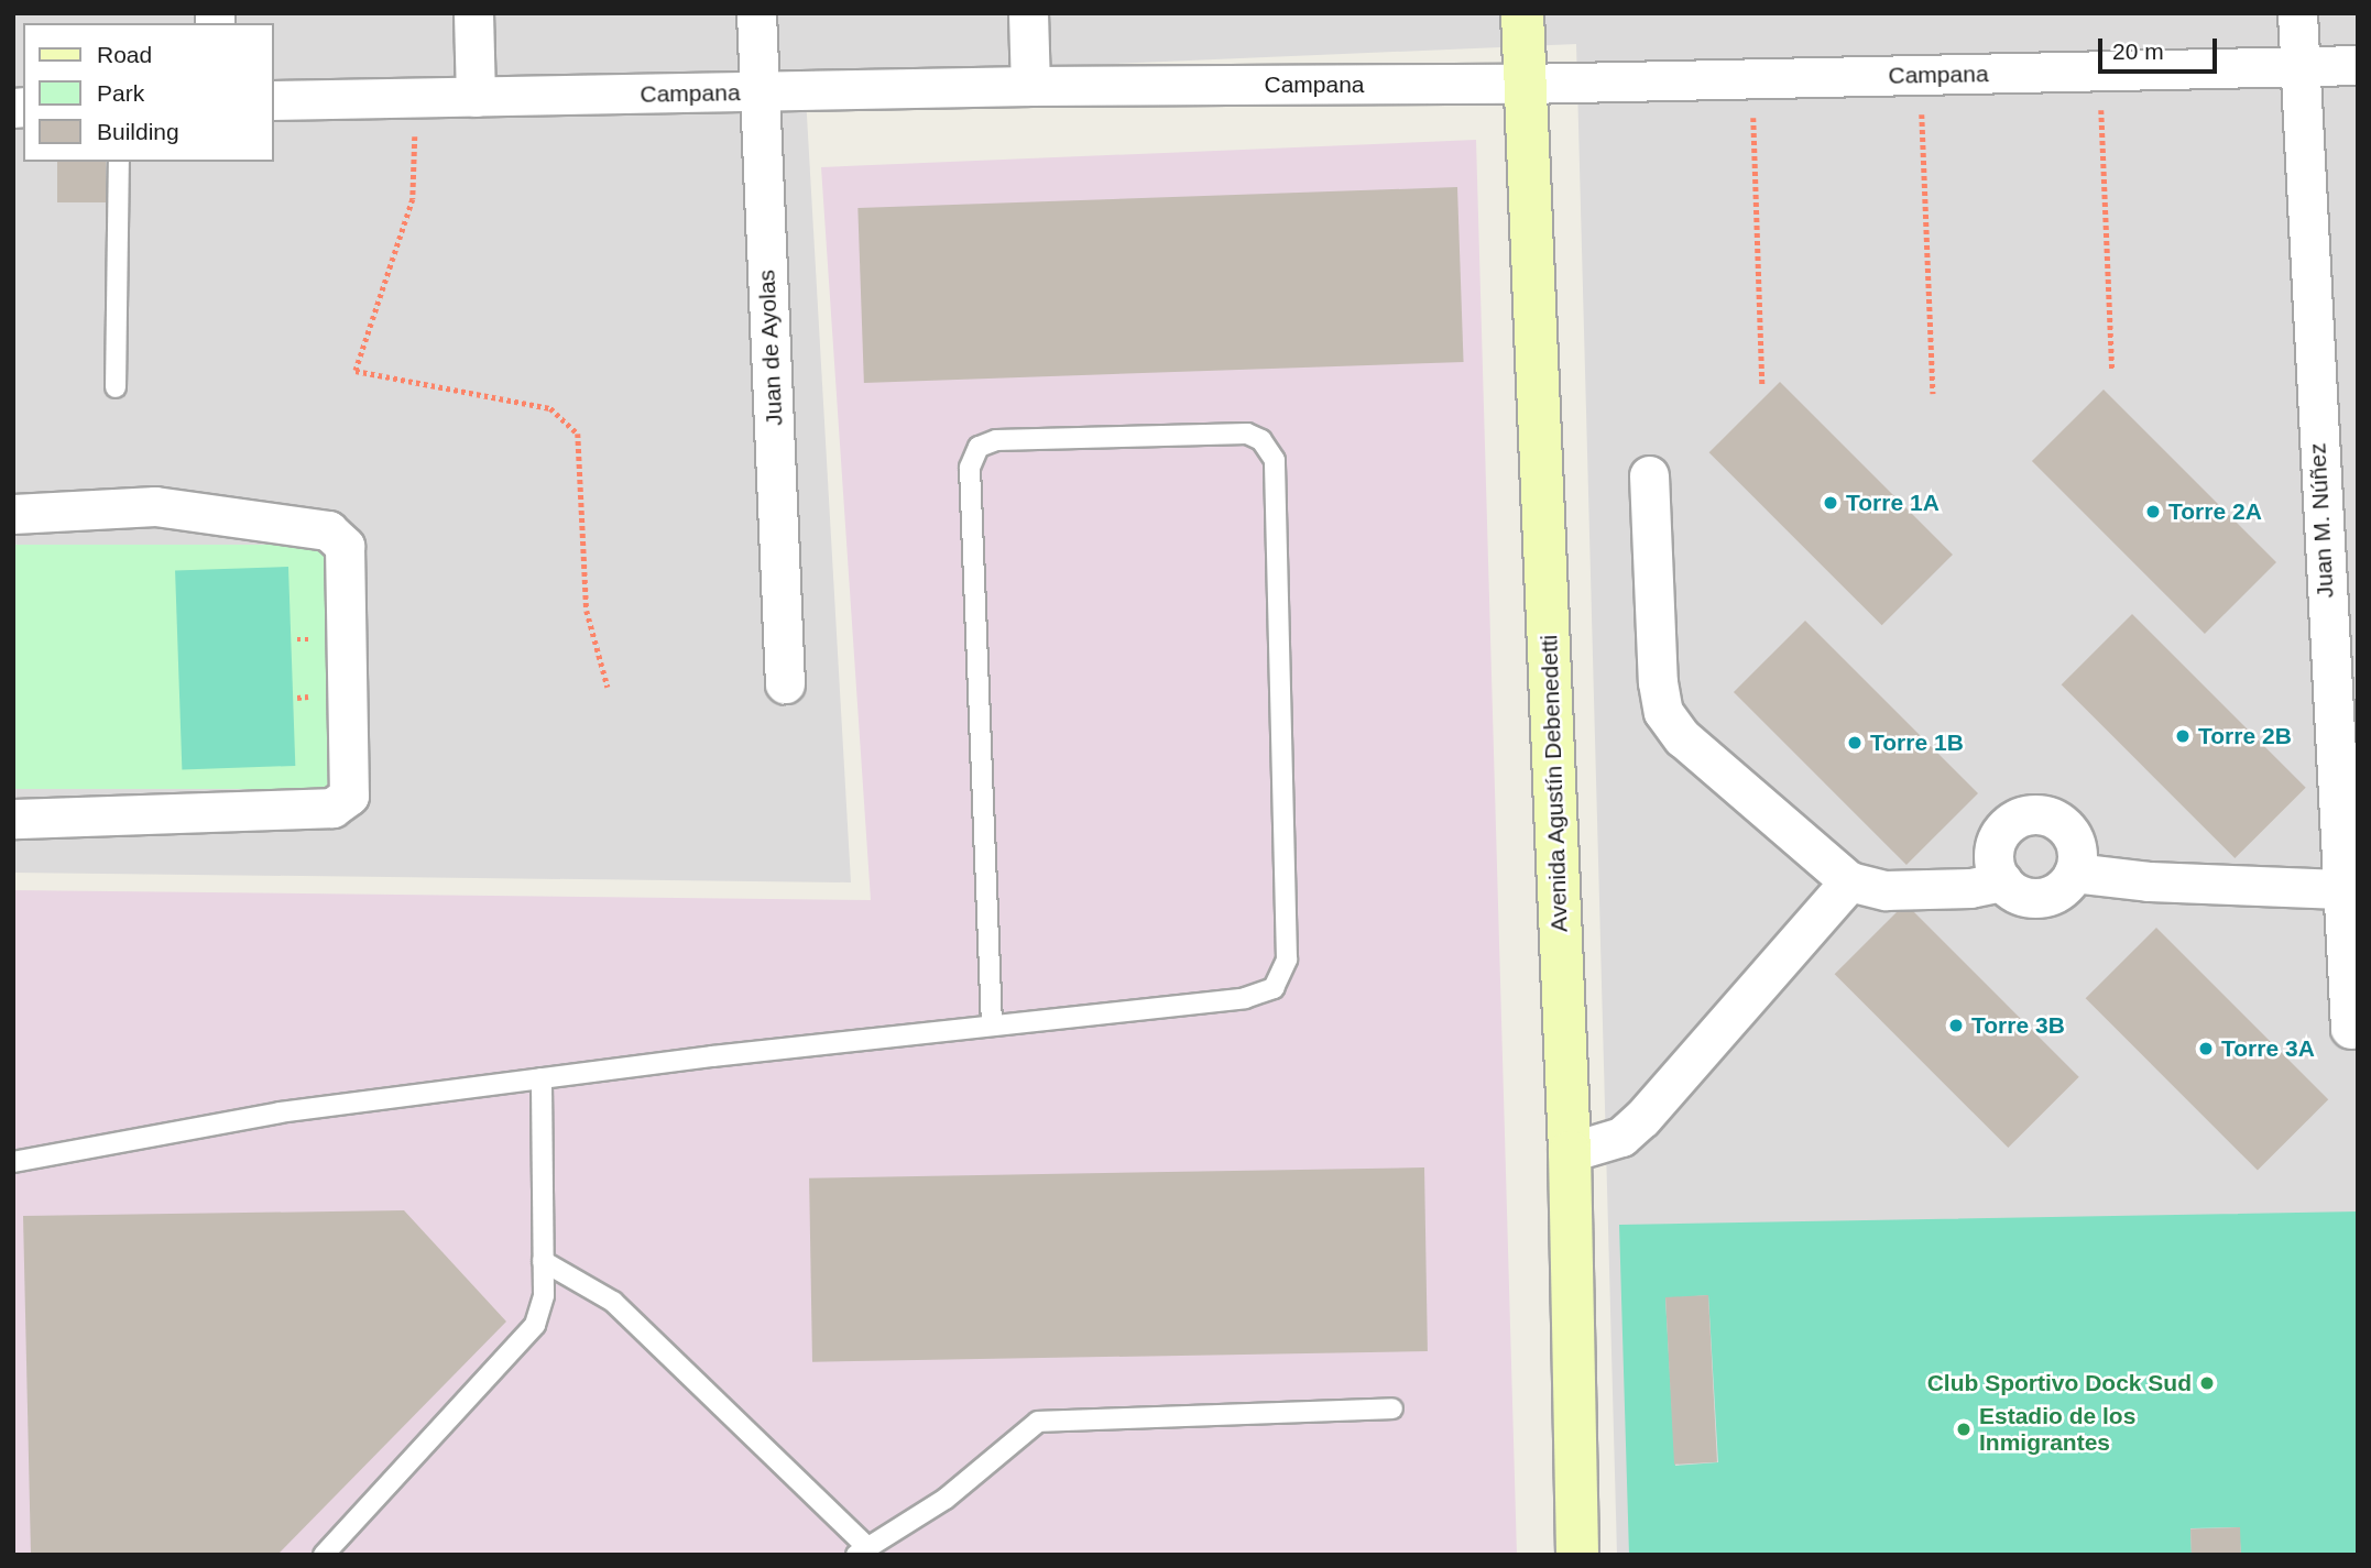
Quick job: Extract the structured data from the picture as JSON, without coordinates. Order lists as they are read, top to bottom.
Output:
{
  "streets": {
    "main road": ["Avenida Agustín Debenedetti"],
    "street": ["Campana", "Juan de Ayolas", "Juan M. Núñez"]
  },
  "crossings": [
    ["Campana", "Juan de Ayolas"],
    ["Campana", "Juan M. Núñez"],
    ["Campana", "Avenida Agustín Debenedetti"]
  ],
  "places": [
    "Torre 1A",
    "Torre 2A",
    "Torre 2B",
    "Torre 1B",
    "Torre 3B",
    "Torre 3A",
    "Club Sportivo Dock Sud",
    "Estadio de los Inmigrantes"
  ],
  "legend": ["Road", "Park", "Building"],
  "scale_bar": "20 m"
}
